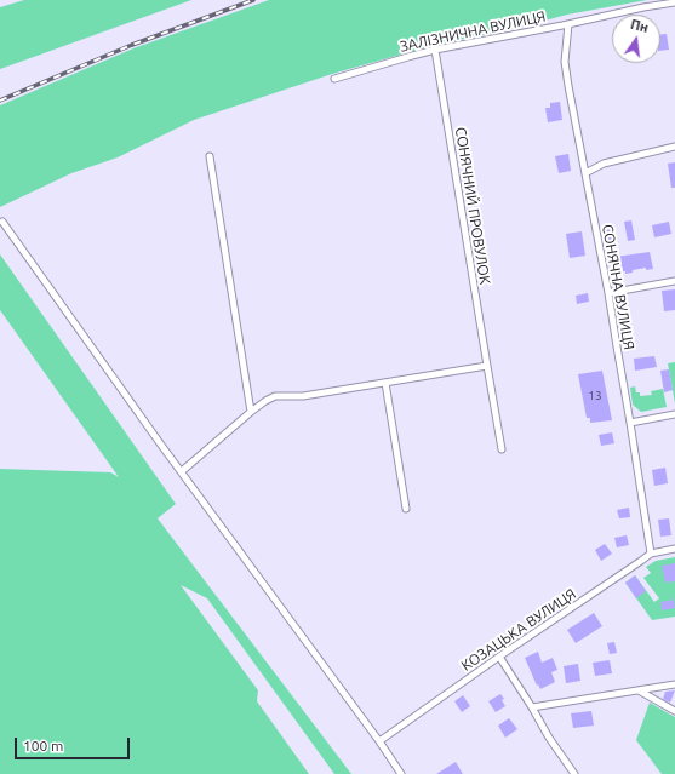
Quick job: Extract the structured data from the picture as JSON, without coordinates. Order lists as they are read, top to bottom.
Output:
{
  "streets": {
    "street": [
      "ЗАЛІЗНИЧНА ВУЛИЦЯ",
      "СОНЯЧНИЙ ПРОВУЛОК",
      "СОНЯЧНА ВУЛИЦЯ",
      "КОЗАЦЬКА ВУЛИЦЯ"
    ]
  },
  "crossings": [
    ["ЗАЛІЗНИЧНА ВУЛИЦЯ", "СОНЯЧНИЙ ПРОВУЛОК"],
    ["ЗАЛІЗНИЧНА ВУЛИЦЯ", "СОНЯЧНА ВУЛИЦЯ"],
    ["СОНЯЧНА ВУЛИЦЯ", "КОЗАЦЬКА ВУЛИЦЯ"]
  ],
  "house_numbers": ["13"],
  "scale_bar": "100 m",
  "north": "top"
}
